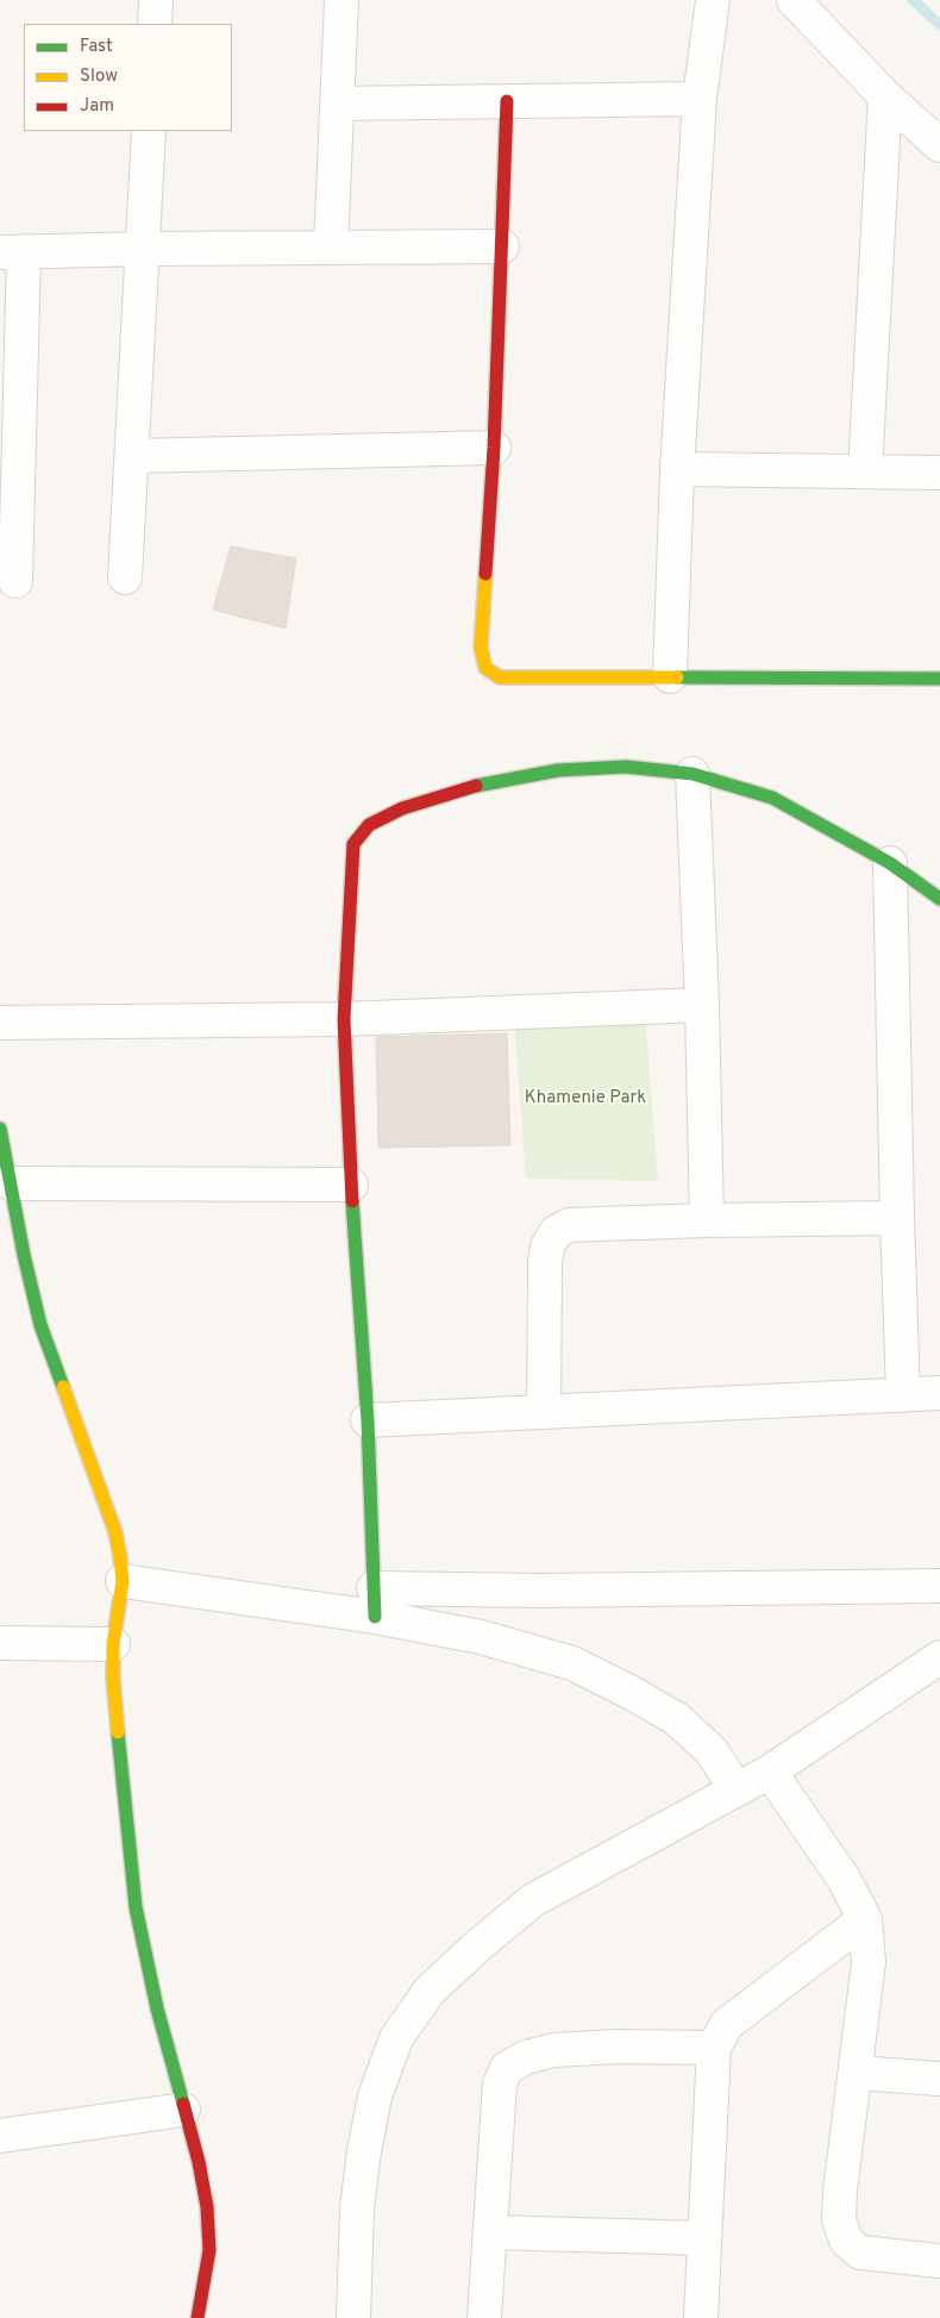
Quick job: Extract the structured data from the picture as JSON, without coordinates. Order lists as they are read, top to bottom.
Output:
{
  "parks": ["Khamenie Park"],
  "legend": ["Fast", "Slow", "Jam"]
}
